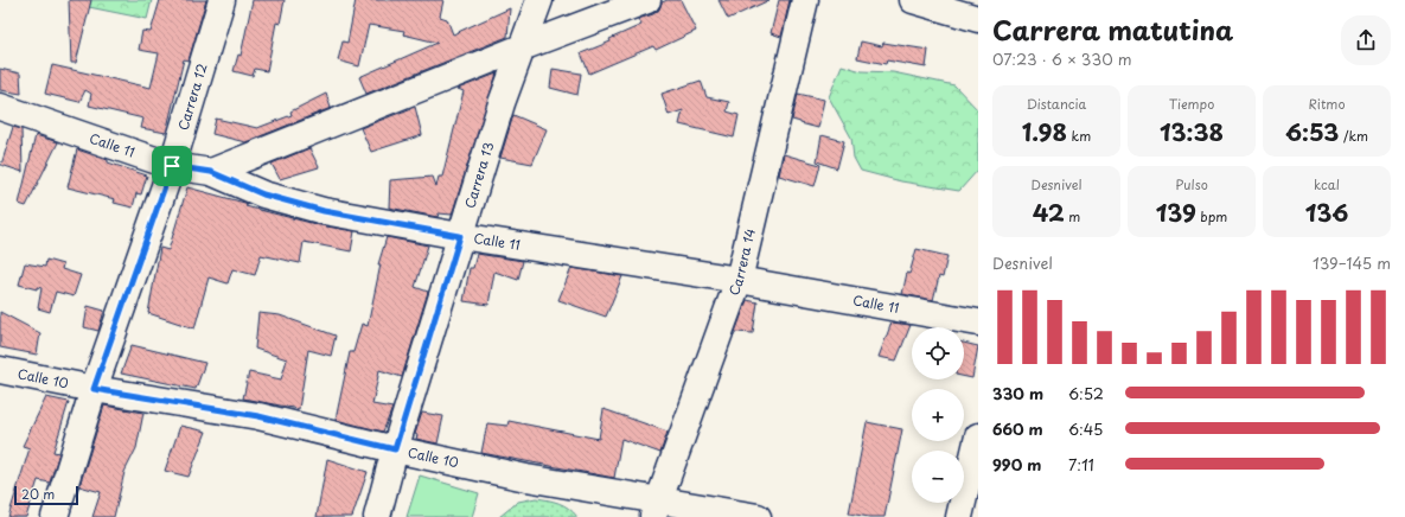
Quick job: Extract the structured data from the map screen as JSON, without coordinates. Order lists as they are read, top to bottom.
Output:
{
  "streets": {
    "street": [
      "Carrera 12",
      "Calle 11",
      "Carrera 13",
      "Carrera 14",
      "Calle 10"
    ]
  },
  "crossings": [
    ["Carrera 12", "Calle 11"],
    ["Carrera 12", "Calle 10"],
    ["Calle 11", "Carrera 13"],
    ["Calle 11", "Carrera 14"],
    ["Carrera 13", "Calle 10"],
    ["Carrera 14", "Calle 10"]
  ],
  "scale_bar": "20 m",
  "page": {
    "heading": ["Carrera matutina", "07:23 · 6 × 330 m"],
    "stats": [
      ["Distancia", "1.98 km"],
      ["Tiempo", "13:38"],
      ["Ritmo", "6:53 /km"],
      ["Desnivel", "42 m"],
      ["Pulso", "139 bpm"],
      ["kcal", "136"]
    ],
    "chart": ["Desnivel", "139–145 m"],
    "map_buttons": ["+", "−"],
    "list": [
      {
        "name": "330 m",
        "note": "6:52"
      },
      {
        "name": "660 m",
        "note": "6:45"
      },
      {
        "name": "990 m",
        "note": "7:11"
      }
    ],
    "scale": "20 m"
  }
}
